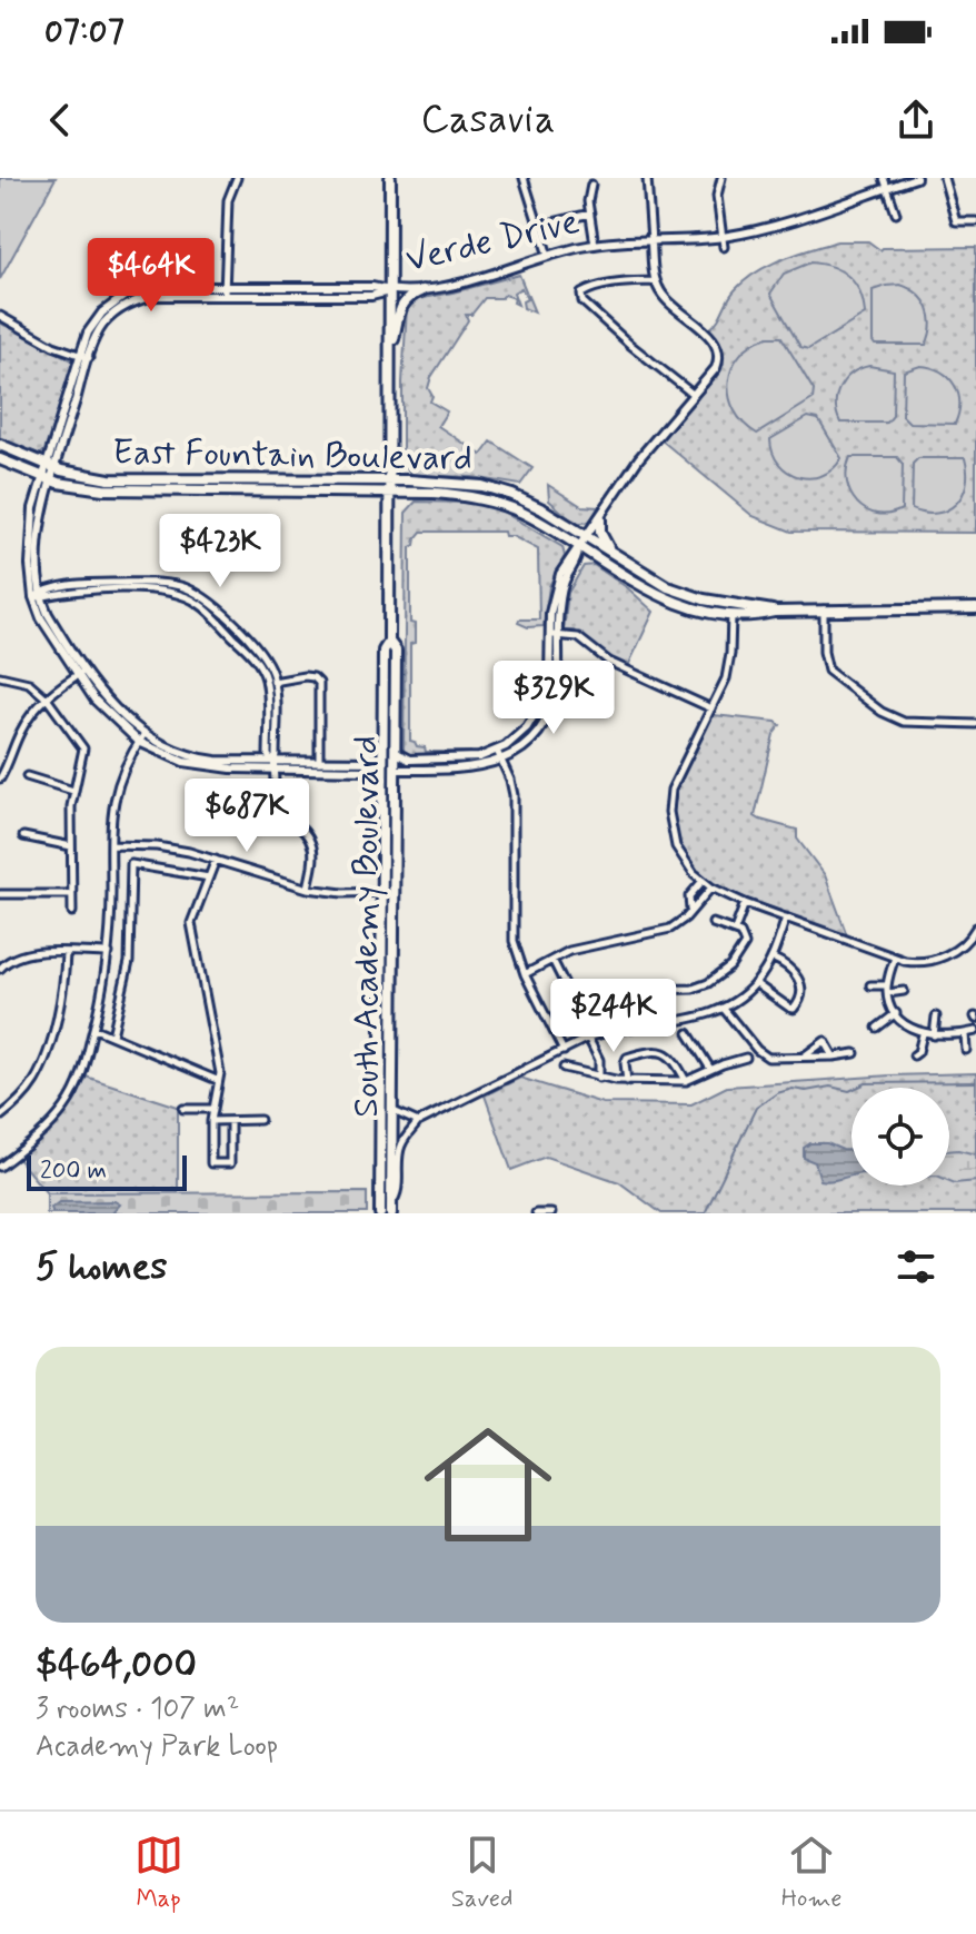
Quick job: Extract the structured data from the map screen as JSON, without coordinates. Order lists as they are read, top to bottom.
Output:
{
  "streets": {
    "highway": ["East Fountain Boulevard", "South Academy Boulevard"],
    "street": ["Verde Drive"]
  },
  "crossings": [
    ["Verde Drive", "East Fountain Boulevard"],
    ["Verde Drive", "South Academy Boulevard"],
    ["East Fountain Boulevard", "South Academy Boulevard"]
  ],
  "scale_bar": "200 m",
  "page": {
    "status": "07:07",
    "header": "Casavia",
    "price": [
      "$464K",
      "$423K",
      "$329K",
      "$687K",
      "$244K"
    ],
    "scale": "200 m",
    "heading": "5 homes",
    "list": [
      {
        "name": "$464,000",
        "note": "3 rooms · 107 m² · Academy Park Loop"
      }
    ],
    "tabs": ["Map", "Saved", "Home"]
  }
}
